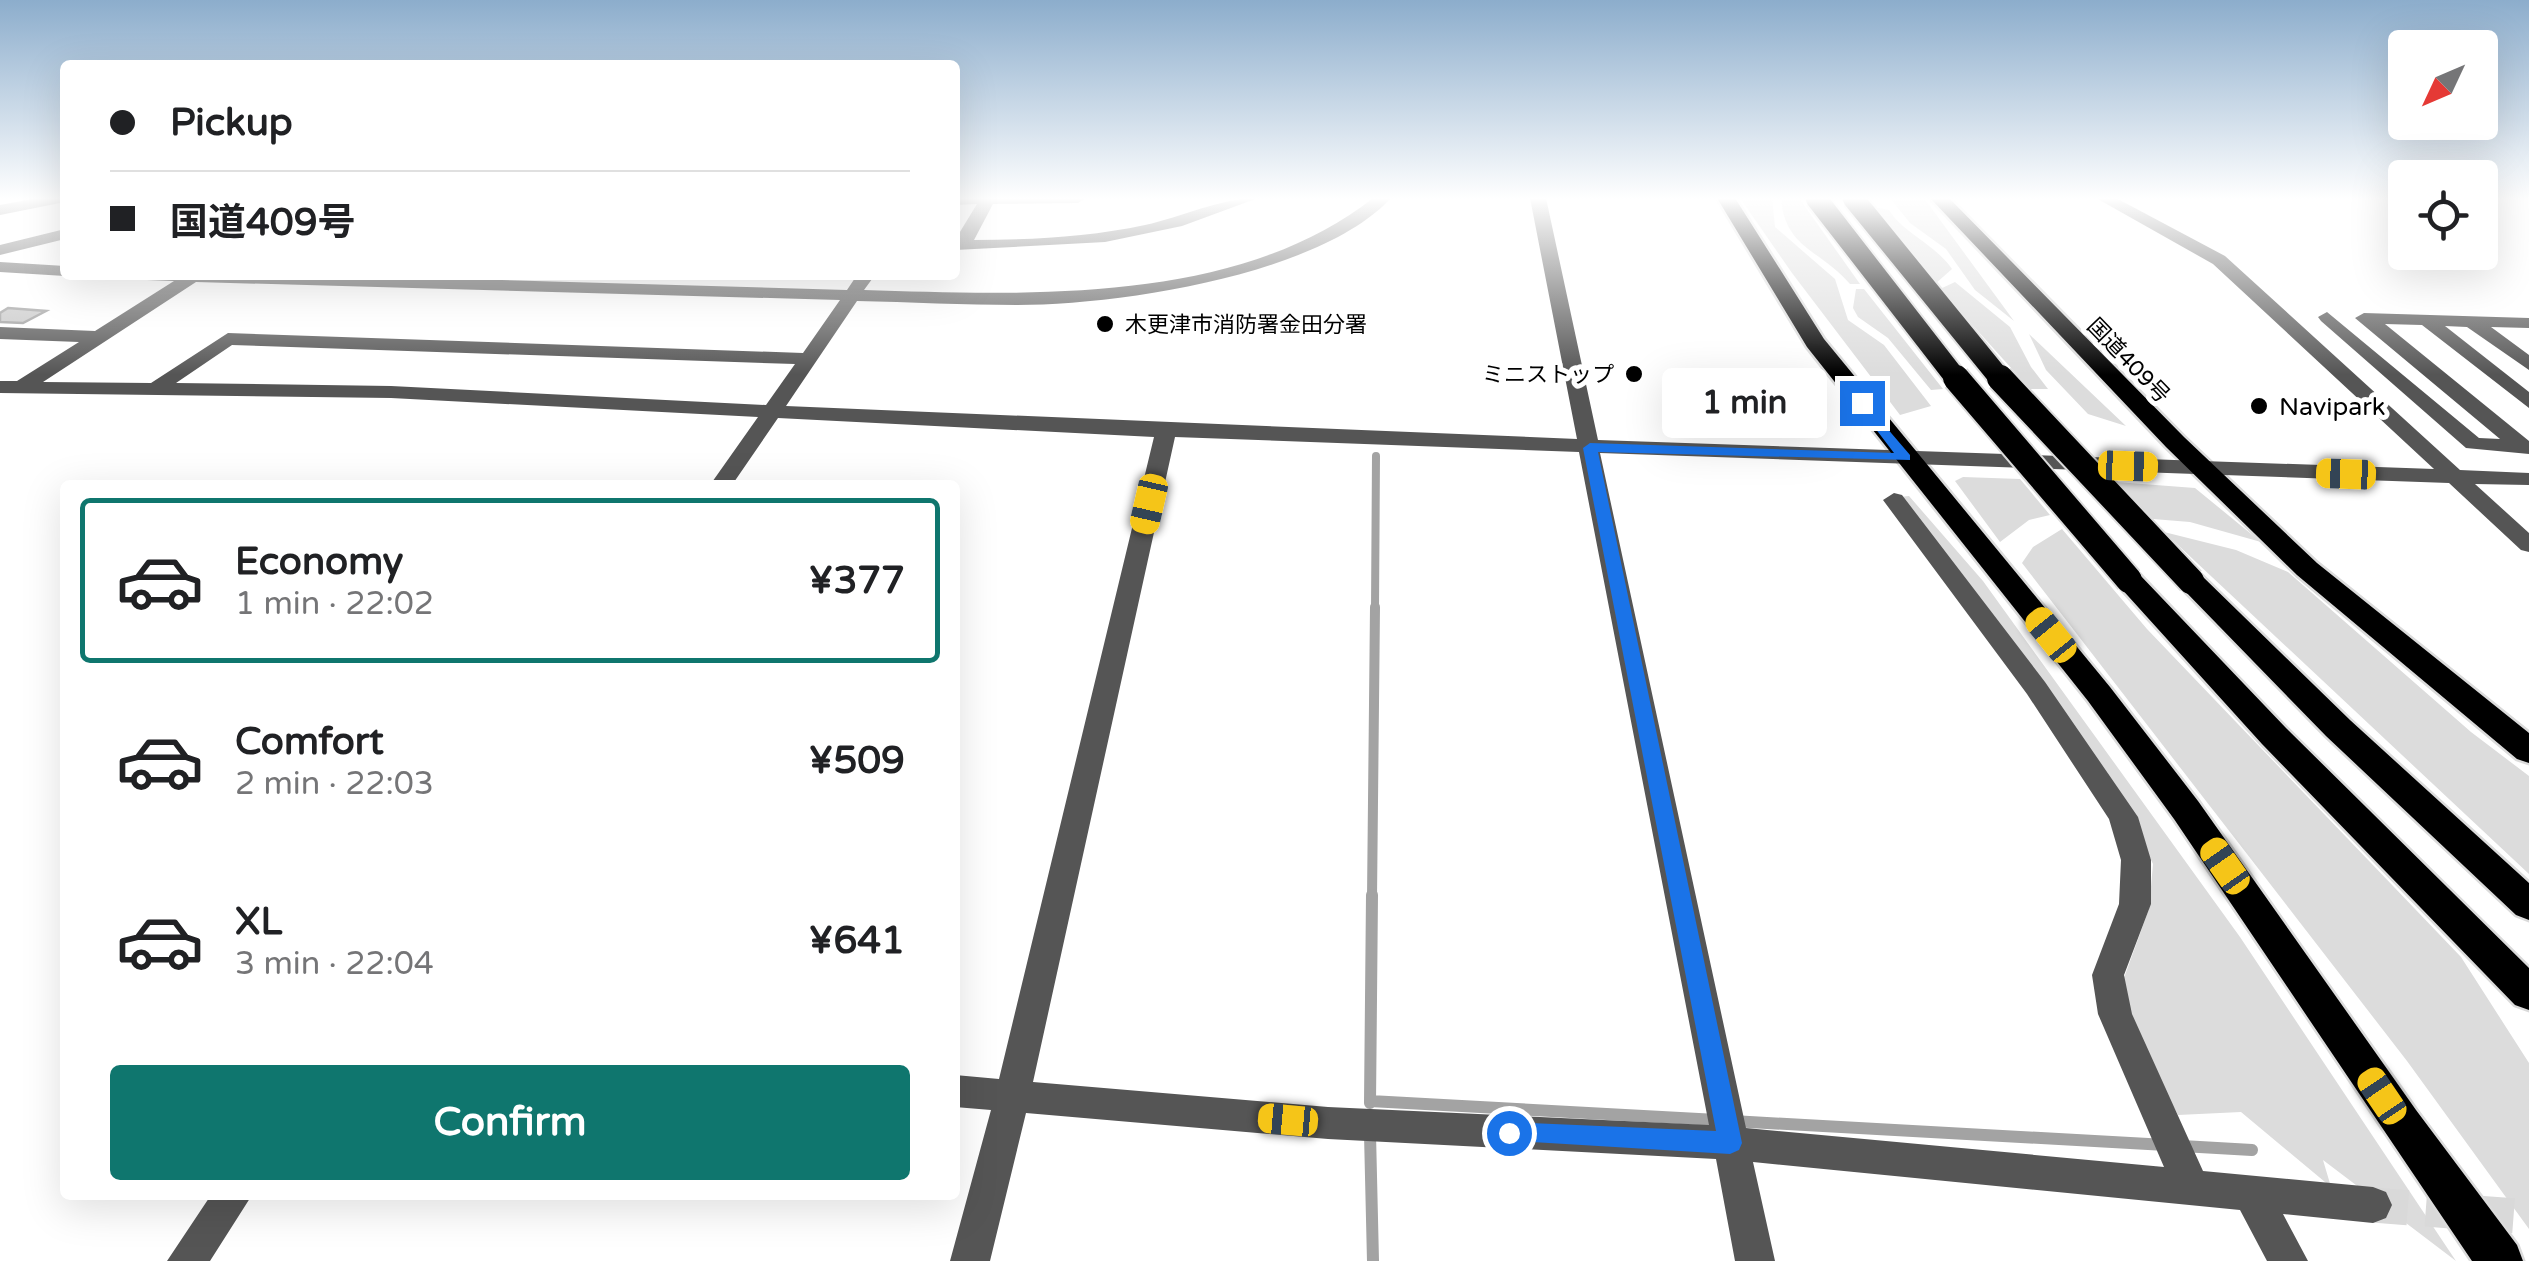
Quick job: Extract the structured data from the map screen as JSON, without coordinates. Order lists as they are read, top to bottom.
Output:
{
  "streets": {
    "highway": ["国道409号"]
  },
  "places": ["木更津市消防署金田分署", "ミニストップ", "Navipark"],
  "north": "bottom left",
  "page": {
    "banner": ["Pickup", "国道409号"],
    "bubble": "1 min",
    "list": [
      {
        "name": "Economy",
        "note": "1 min · 22:02",
        "value": "¥377"
      },
      {
        "name": "Comfort",
        "note": "2 min · 22:03",
        "value": "¥509"
      },
      {
        "name": "XL",
        "note": "3 min · 22:04",
        "value": "¥641"
      }
    ],
    "buttons": "Confirm"
  }
}
